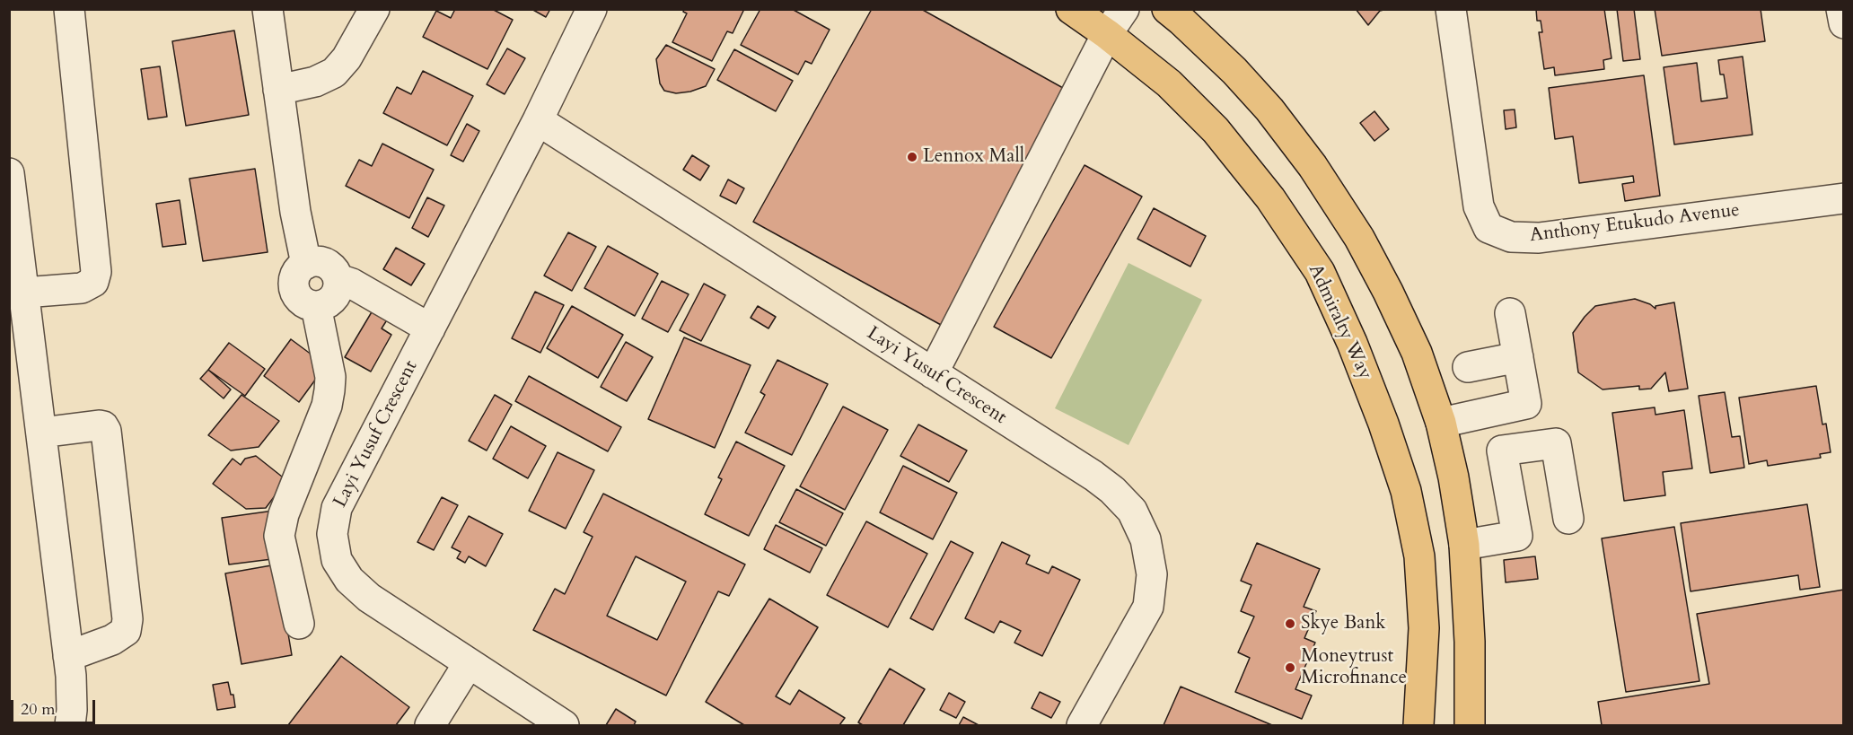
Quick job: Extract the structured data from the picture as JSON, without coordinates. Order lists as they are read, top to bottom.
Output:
{
  "streets": {
    "main road": ["Admiralty Way"],
    "street": ["Anthony Etukudo Avenue", "Layi Yusuf Crescent"]
  },
  "places": ["Lennox Mall", "Skye Bank", "Moneytrust Microfinance"],
  "scale_bar": "20 m"
}
